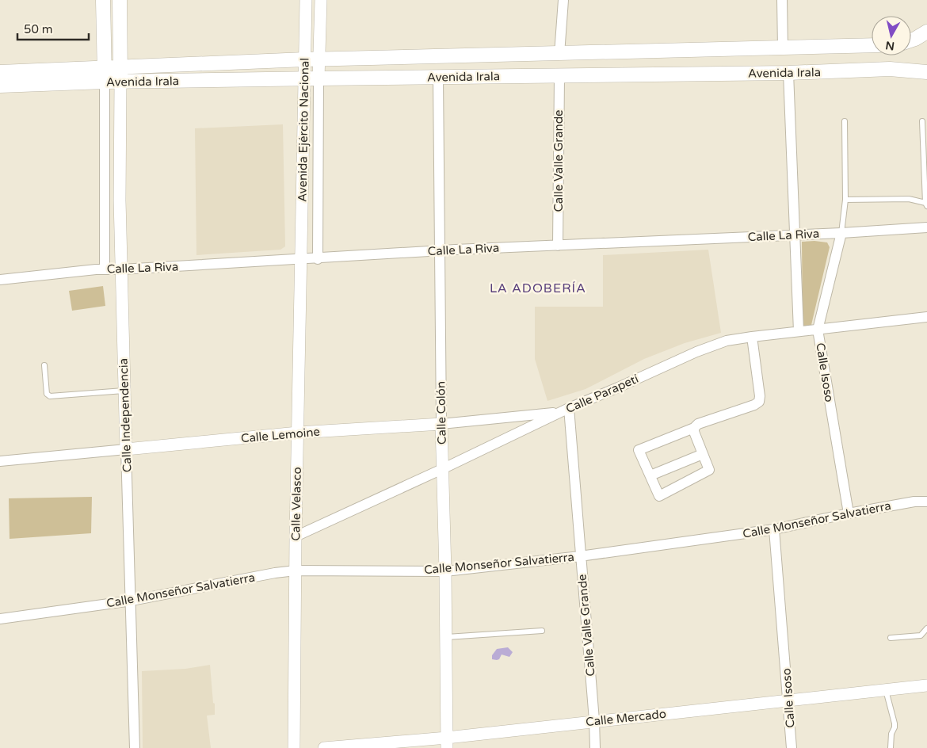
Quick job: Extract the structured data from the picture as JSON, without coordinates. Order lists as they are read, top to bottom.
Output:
{
  "streets": {
    "main road": ["Avenida Irala"],
    "street": [
      "Avenida Ejército Nacional",
      "Calle Valle Grande",
      "Calle La Riva",
      "Calle Isoso",
      "Calle Parapetí",
      "Calle Colón",
      "Calle Independencia",
      "Calle Lemoine",
      "Calle Velasco",
      "Calle Monseñor Salvatierra",
      "Calle Mercado"
    ]
  },
  "crossings": [
    ["Avenida Irala", "Avenida Ejército Nacional"],
    ["Avenida Irala", "Calle Valle Grande"],
    ["Avenida Irala", "Calle Colón"],
    ["Avenida Irala", "Calle Independencia"],
    ["Avenida Ejército Nacional", "Calle La Riva"],
    ["Avenida Ejército Nacional", "Calle Velasco"],
    ["Calle Valle Grande", "Calle La Riva"],
    ["Calle Valle Grande", "Calle Parapetí"],
    ["Calle Valle Grande", "Calle Lemoine"],
    ["Calle Valle Grande", "Calle Monseñor Salvatierra"],
    ["Calle Valle Grande", "Calle Mercado"],
    ["Calle La Riva", "Calle Isoso"],
    ["Calle La Riva", "Calle Colón"],
    ["Calle La Riva", "Calle Independencia"],
    ["Calle La Riva", "Calle Velasco"],
    ["Calle Isoso", "Calle Parapetí"],
    ["Calle Isoso", "Calle Monseñor Salvatierra"],
    ["Calle Isoso", "Calle Mercado"],
    ["Calle Parapetí", "Calle Colón"],
    ["Calle Parapetí", "Calle Lemoine"],
    ["Calle Parapetí", "Calle Velasco"],
    ["Calle Colón", "Calle Lemoine"],
    ["Calle Colón", "Calle Monseñor Salvatierra"],
    ["Calle Colón", "Calle Mercado"],
    ["Calle Independencia", "Calle Lemoine"],
    ["Calle Independencia", "Calle Monseñor Salvatierra"],
    ["Calle Lemoine", "Calle Velasco"],
    ["Calle Velasco", "Calle Monseñor Salvatierra"]
  ],
  "districts": ["LA ADOBERÍA"],
  "scale_bar": "50 m",
  "north": "bottom"
}
